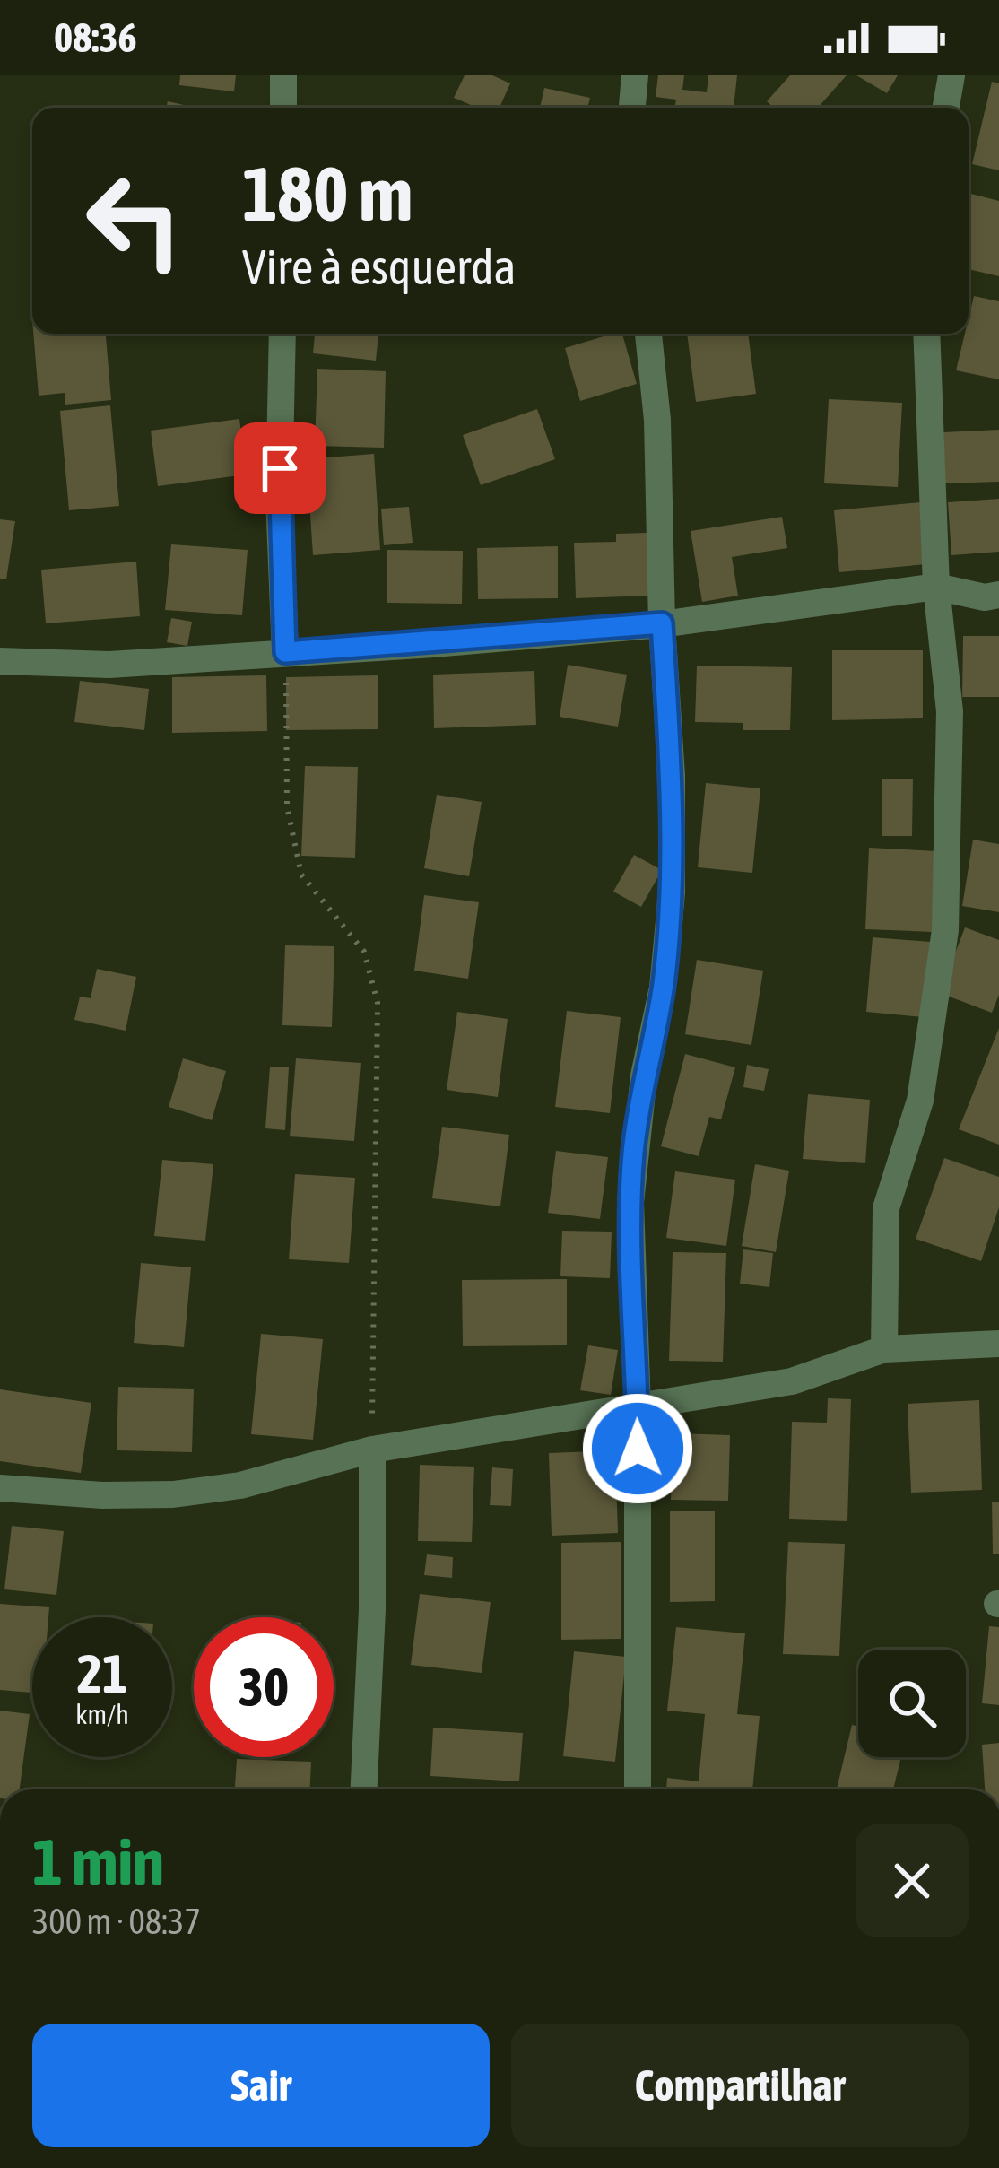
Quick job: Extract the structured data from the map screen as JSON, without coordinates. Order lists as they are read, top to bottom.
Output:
{
  "page": {
    "status": "08:36",
    "turn": ["180 m", "Vire à esquerda"],
    "speed": "21 km/h",
    "limit": "30",
    "heading": ["1 min", "300 m · 08:37"],
    "buttons": ["Sair", "Compartilhar"]
  }
}
